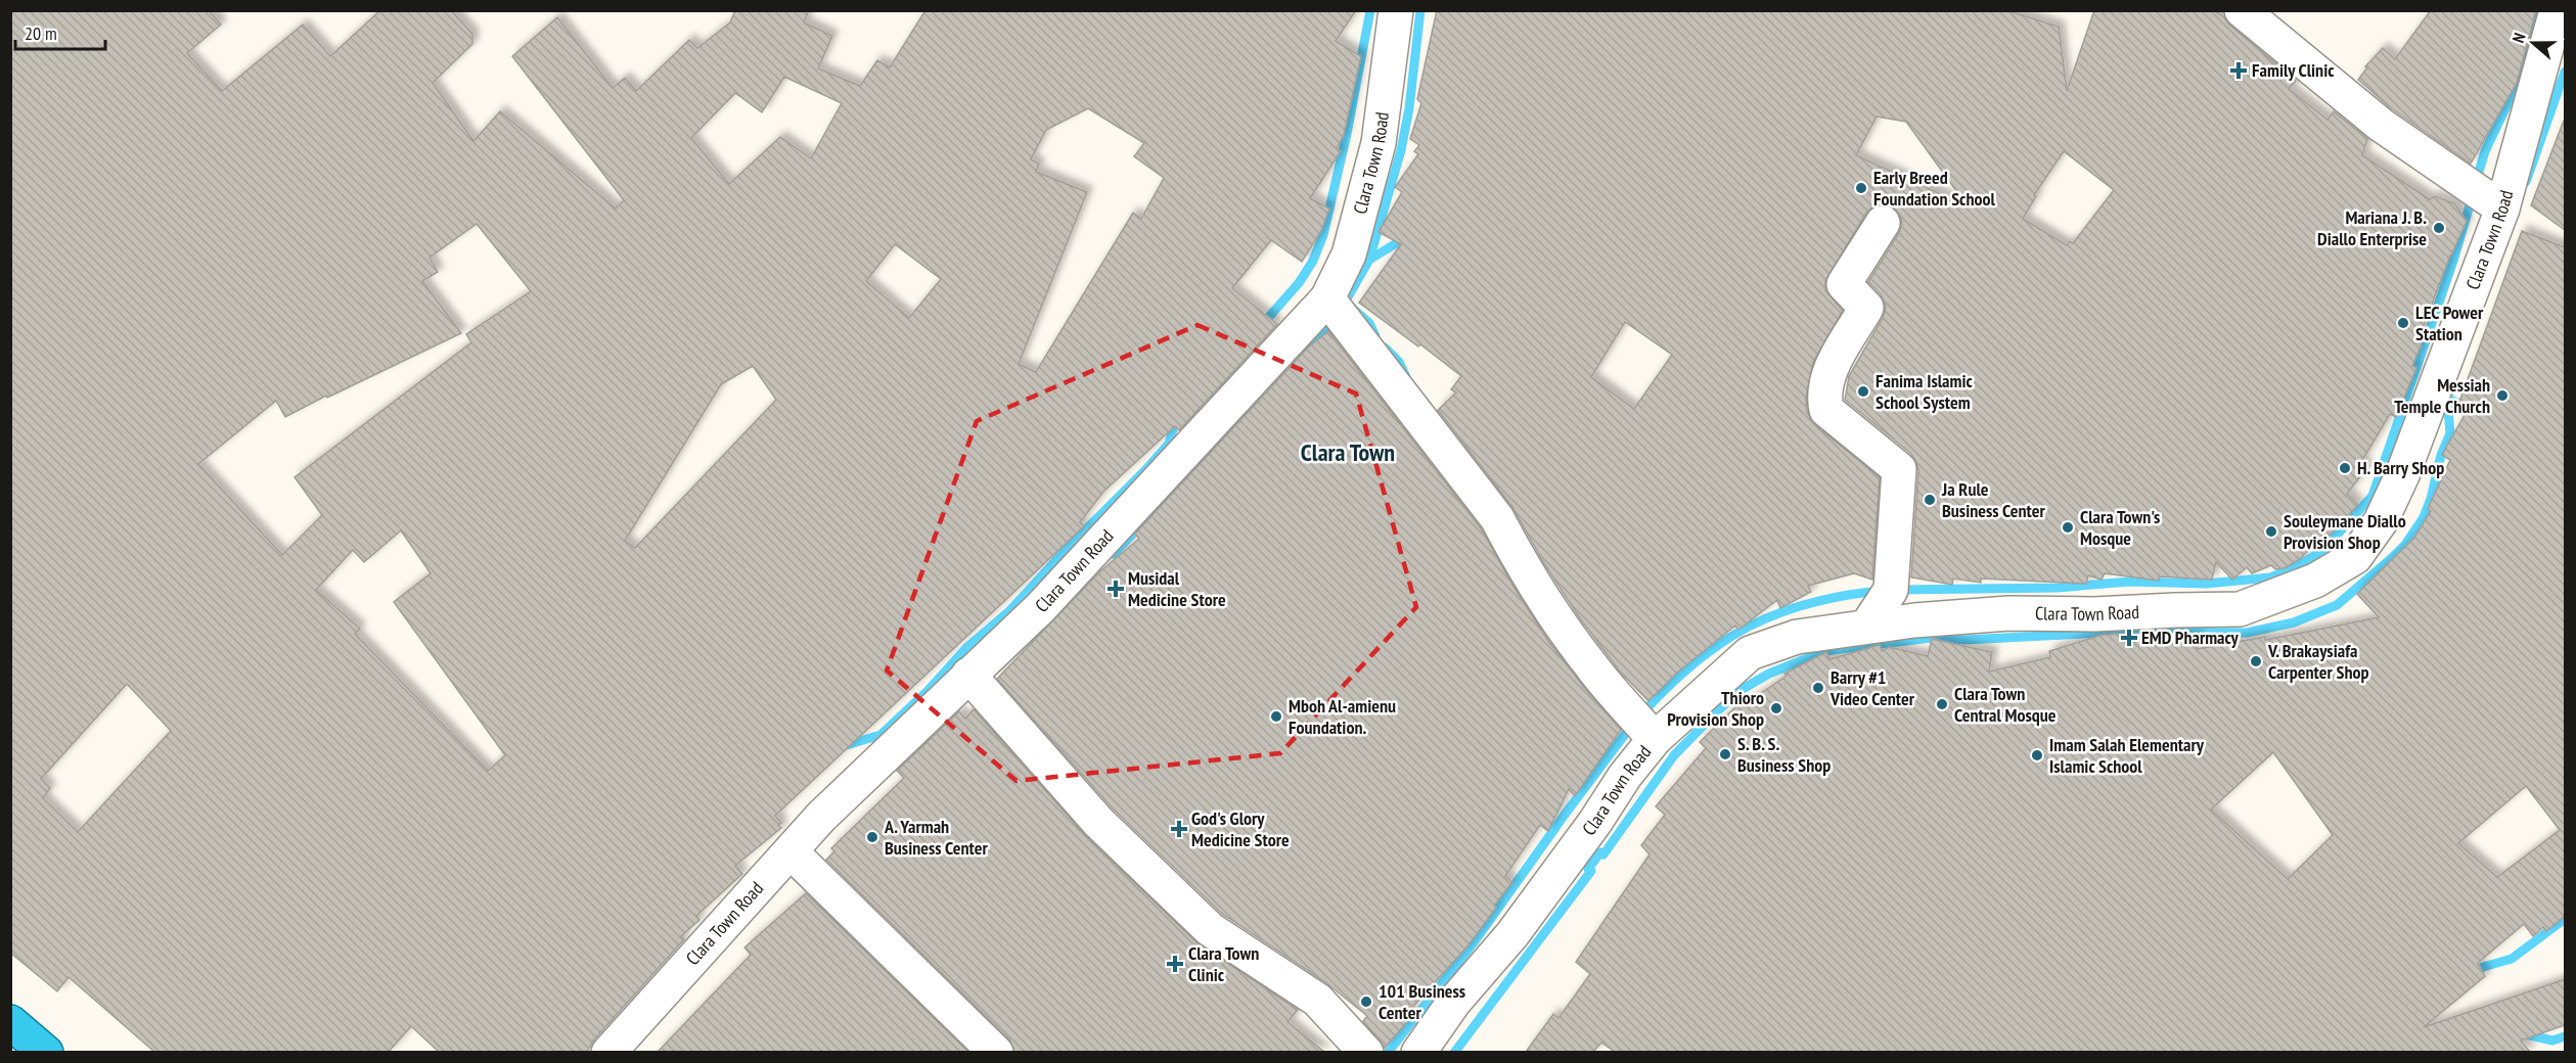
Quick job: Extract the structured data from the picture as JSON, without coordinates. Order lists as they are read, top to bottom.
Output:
{
  "streets": {
    "street": ["Clara Town Road"]
  },
  "districts": ["Clara Town"],
  "places": {
    "health": [
      "Family Clinic",
      "Musidal Medicine Store",
      "EMD Pharmacy",
      "God's Glory Medicine Store",
      "Clara Town Clinic"
    ],
    "other": [
      "Early Breed Foundation School",
      "Mariana J. B. Diallo Enterprise",
      "LEC Power Station",
      "Fanima Islamic School System",
      "Messiah Temple Church",
      "H. Barry Shop",
      "Ja Rule Business Center",
      "Clara Town's Mosque",
      "Souleymane Diallo Provision Shop",
      "V. Brakaysiafa Carpenter Shop",
      "Barry #1 Video Center",
      "Clara Town Central Mosque",
      "Thioro Provision Shop",
      "Mboh Al-amienu Foundation.",
      "S. B. S. Business Shop",
      "Imam Salah Elementary Islamic School",
      "A. Yarmah Business Center",
      "101 Business Center"
    ]
  },
  "scale_bar": "20 m",
  "north": "left"
}
